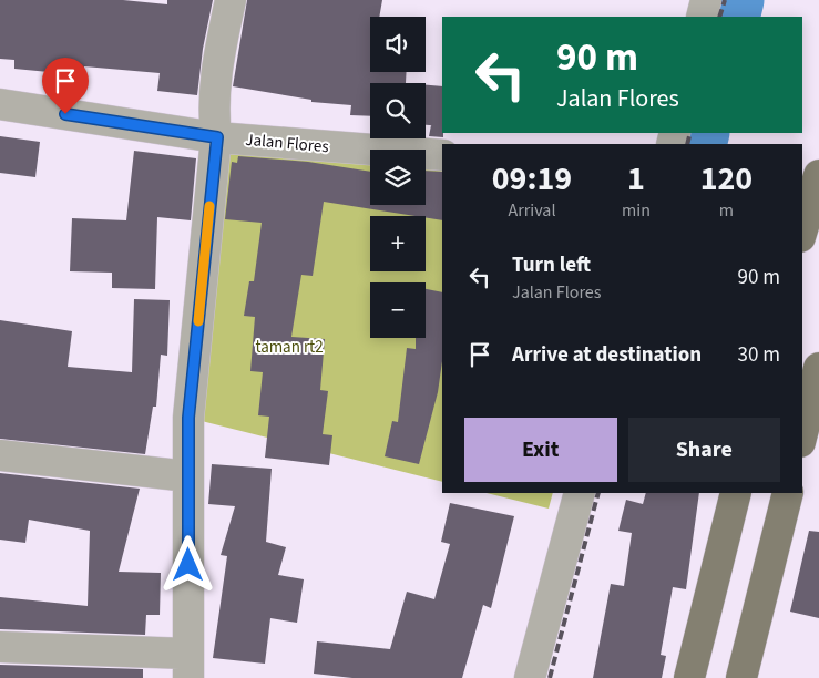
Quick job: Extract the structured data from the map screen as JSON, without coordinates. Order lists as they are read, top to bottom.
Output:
{
  "streets": {
    "street": ["Jalan Flores"]
  },
  "parks": ["taman rt2"],
  "page": {
    "map_buttons": ["+", "−"],
    "turn": ["90 m", "Jalan Flores"],
    "eta": [
      "09:19",
      "Arrival",
      "1",
      "min",
      "120",
      "m"
    ],
    "list": [
      {
        "name": "Turn left",
        "note": "Jalan Flores",
        "value": "90 m"
      },
      {
        "name": "Arrive at destination",
        "value": "30 m"
      }
    ],
    "buttons": ["Exit", "Share"]
  }
}
